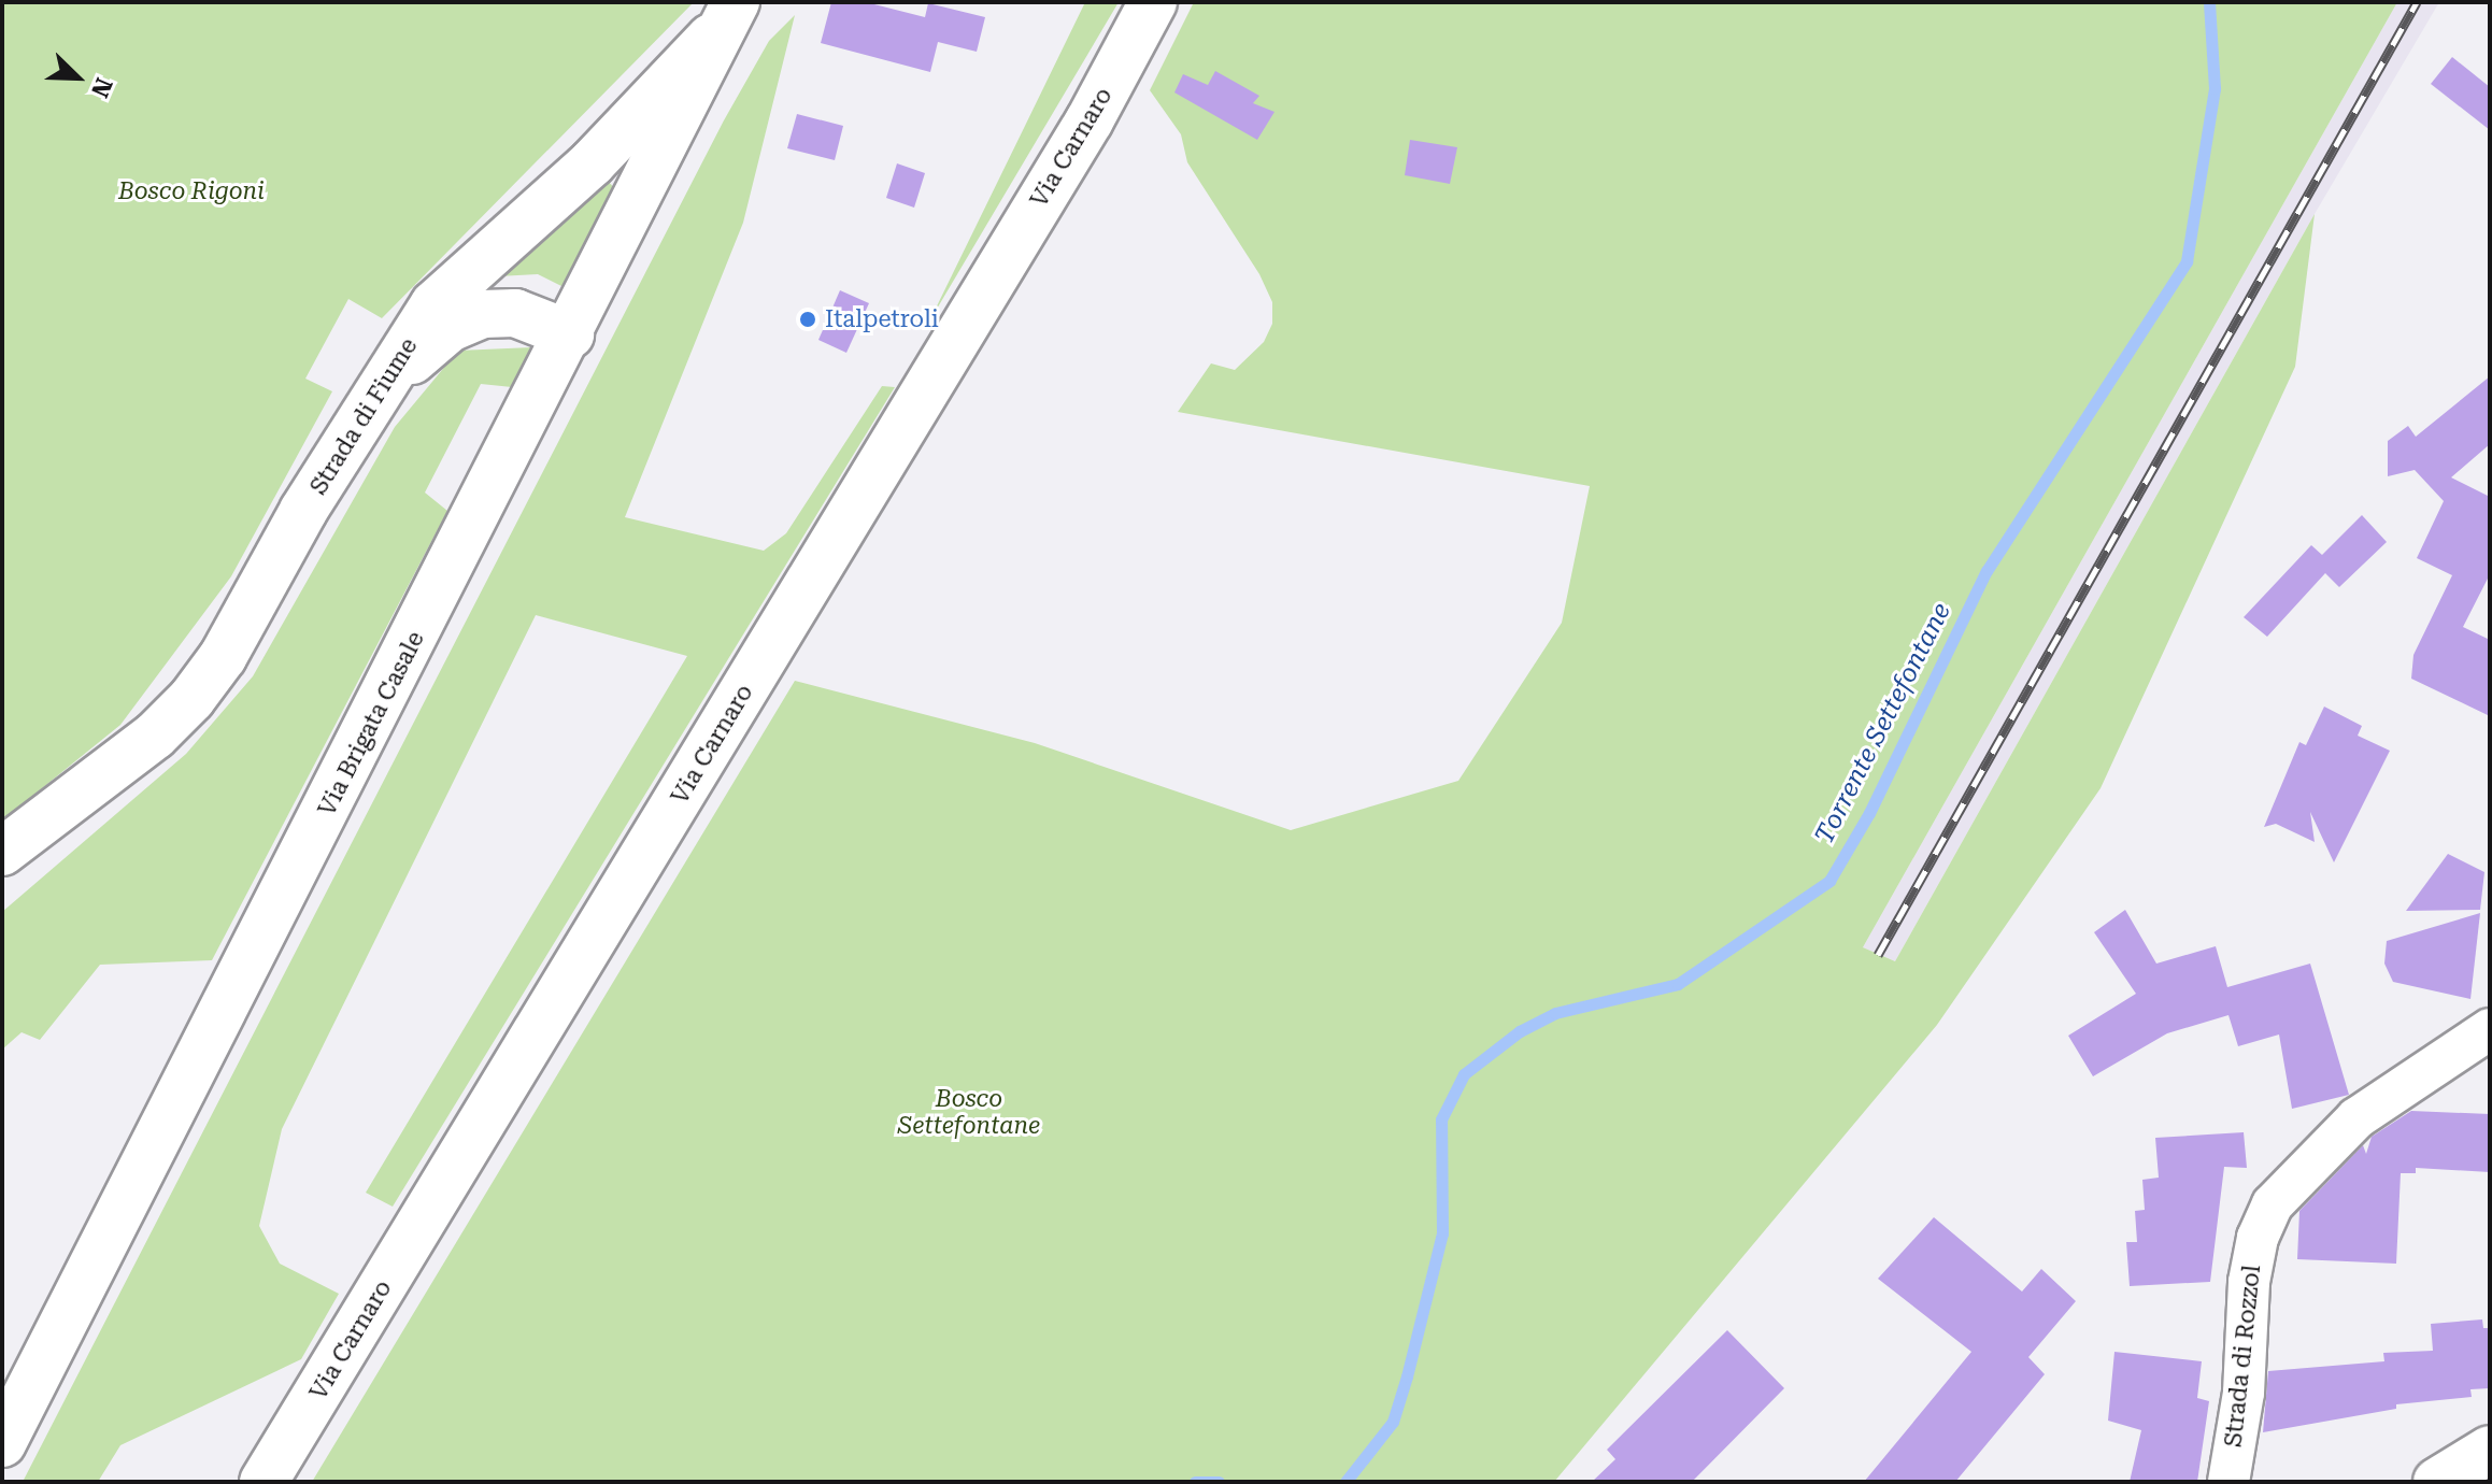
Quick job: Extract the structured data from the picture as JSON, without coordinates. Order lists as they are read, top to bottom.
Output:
{
  "streets": {
    "main road": ["Via Carnaro", "Strada di Fiume", "Via Brigata Casale"],
    "street": ["Strada di Rozzol"]
  },
  "crossings": [
    ["Strada di Fiume", "Via Brigata Casale"]
  ],
  "water": ["Torrente Settefontane"],
  "parks": ["Bosco Rigoni", "Bosco Settefontane"],
  "places": ["Italpetroli"],
  "north": "bottom right"
}
